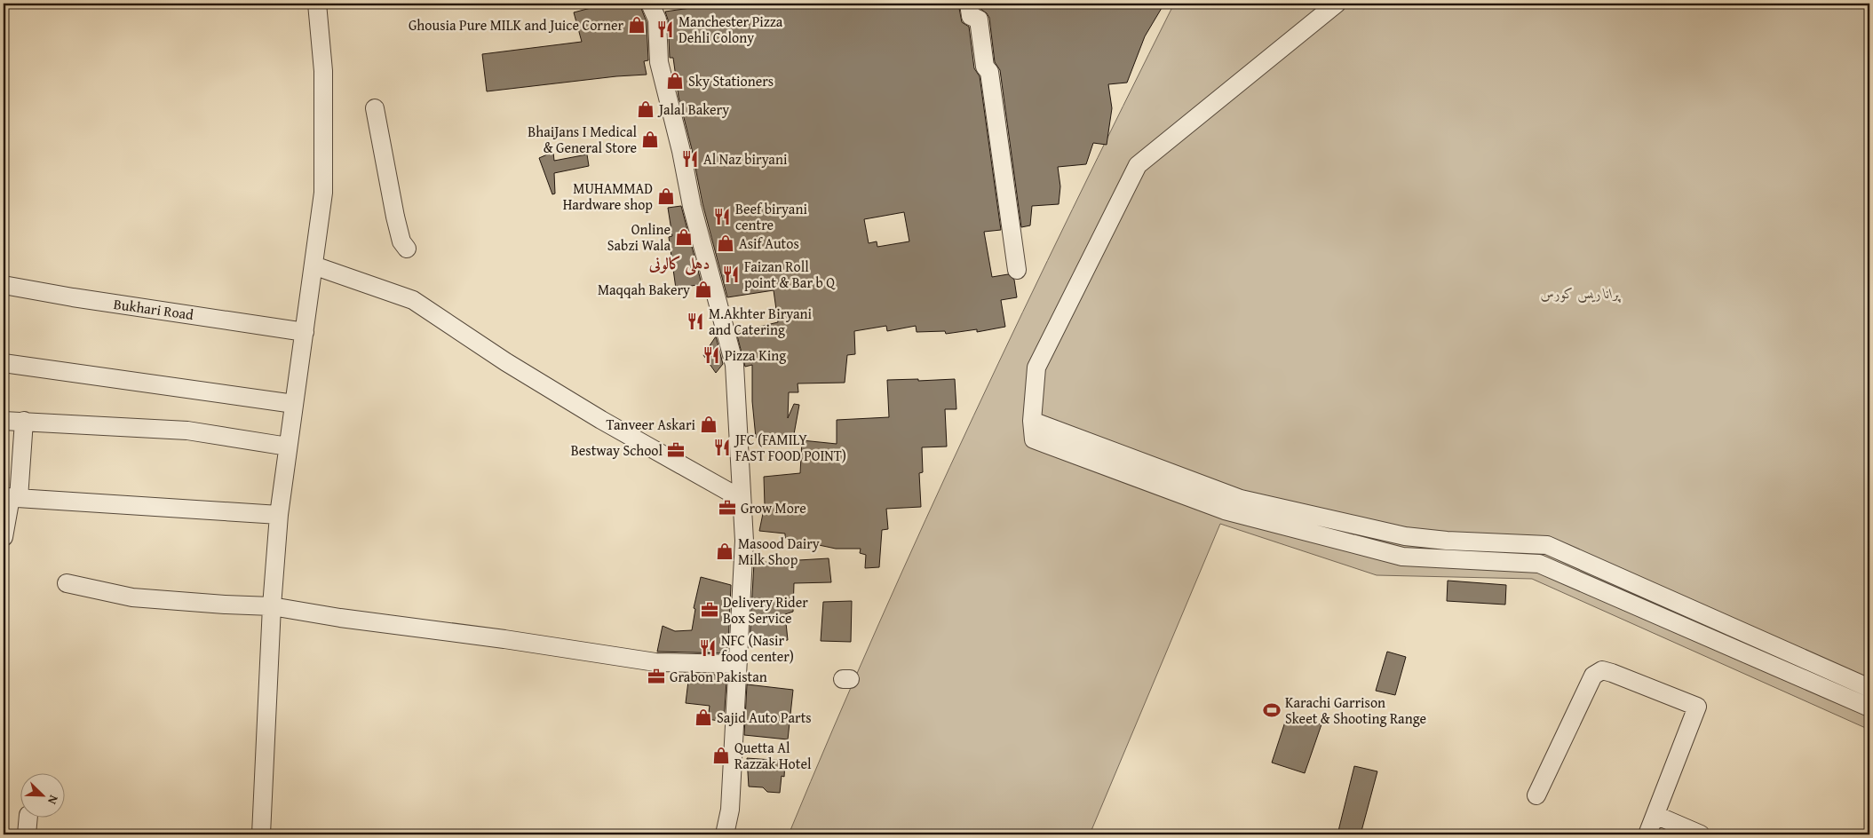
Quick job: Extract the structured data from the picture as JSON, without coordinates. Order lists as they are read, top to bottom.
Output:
{
  "streets": {
    "street": ["Bukhari Road"]
  },
  "districts": ["دہلی کالونی"],
  "parks": ["پرانا ریس کورس"],
  "places": {
    "shop": [
      "Ghousia Pure MILK and Juice Corner",
      "Sky Stationers",
      "Jalal Bakery",
      "BhaiJans I Medical & General Store",
      "MUHAMMAD Hardware shop",
      "Online Sabzi Wala",
      "Asif Autos",
      "Maqqah Bakery",
      "Tanveer Askari",
      "Masood Dairy Milk Shop",
      "Sajid Auto Parts",
      "Quetta Al Razzak Hotel"
    ],
    "restaurant": [
      "Manchester Pizza Dehli Colony",
      "Al Naz biryani",
      "Beef biryani centre",
      "Faizan Roll point & Bar b Q",
      "M.Akhter Biryani and Catering",
      "Pizza King",
      "JFC (FAMILY FAST FOOD POINT)",
      "NFC (Nasir food center)"
    ],
    "office": [
      "Bestway School",
      "Grow More",
      "Delivery Rider Box Service",
      "Grabon Pakistan"
    ],
    "sports": ["Karachi Garrison Skeet & Shooting Range"]
  },
  "north": "bottom right"
}
